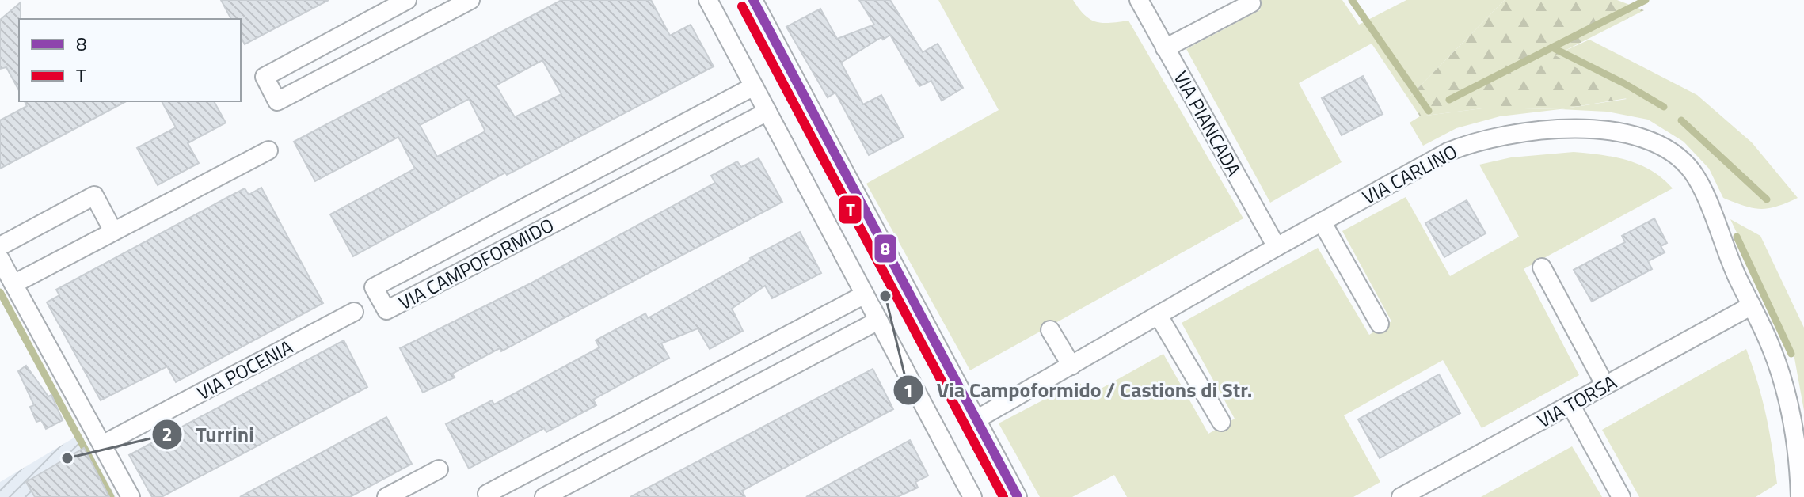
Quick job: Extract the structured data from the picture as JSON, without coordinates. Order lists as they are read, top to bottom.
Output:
{
  "streets": {
    "street": [
      "VIA PIANCADA",
      "VIA CARLINO",
      "VIA CAMPOFORMIDO",
      "VIA POCENIA",
      "VIA TORSA"
    ]
  },
  "crossings": [
    ["VIA PIANCADA", "VIA CARLINO"],
    ["VIA CARLINO", "VIA TORSA"]
  ],
  "places": ["Via Campoformido / Castions di Str.", "Turrini"],
  "lines": ["transit line 8", "transit line T"],
  "legend": ["8", "T"]
}
